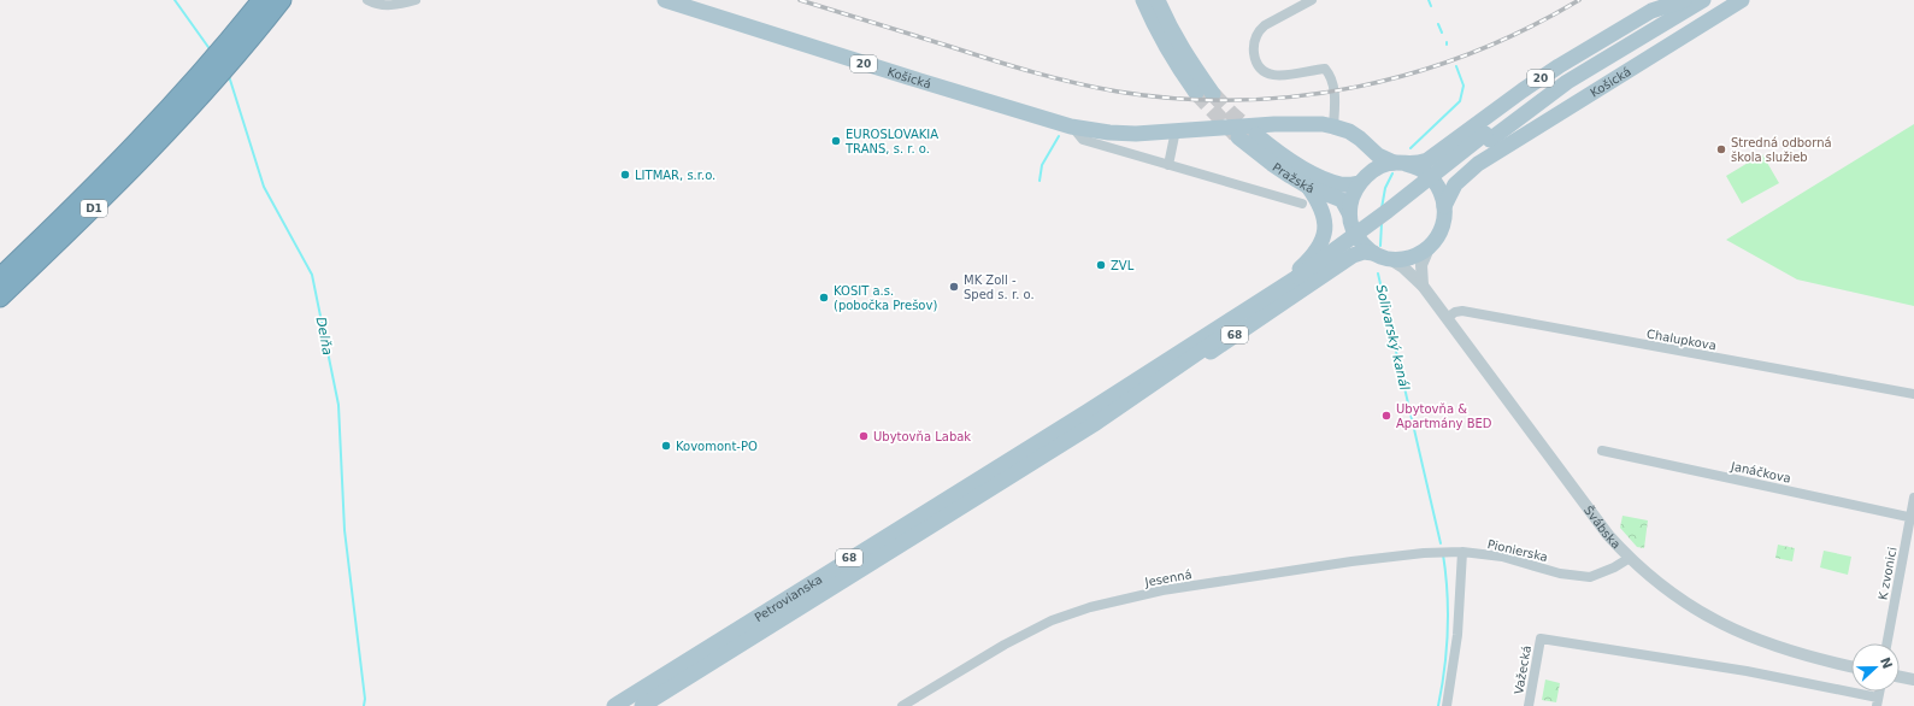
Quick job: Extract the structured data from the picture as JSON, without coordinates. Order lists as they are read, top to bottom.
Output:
{
  "streets": {
    "highway": ["D1"],
    "main road": [
      "20",
      "Košická",
      "Pražská",
      "68",
      "Petrovianska"
    ],
    "street": [
      "Chalupkova",
      "Janáčkova",
      "Švábska",
      "Pionierska",
      "K zvonici",
      "Jesenná",
      "Važecká"
    ]
  },
  "crossings": [
    ["20", "Košická"],
    ["20", "Pražská"],
    ["20", "68"],
    ["20", "Švábska"],
    ["Košická", "Pražská"],
    ["Košická", "68"],
    ["Košická", "Švábska"],
    ["Pražská", "68"],
    ["Pražská", "Švábska"],
    ["68", "Švábska"],
    ["68", "Petrovianska"],
    ["Chalupkova", "Švábska"],
    ["Janáčkova", "K zvonici"],
    ["Švábska", "Pionierska"],
    ["Pionierska", "Jesenná"]
  ],
  "water": ["Delňa", "Solivarský kanál"],
  "places": [
    "EUROSLOVAKIA TRANS, s. r. o.",
    "Stredná odborná škola služieb",
    "LITMAR, s.r.o.",
    "ZVL",
    "MK Zoll - Sped s. r. o.",
    "KOSIT a.s. (pobočka Prešov)",
    "Ubytovňa & Apartmány BED",
    "Ubytovňa Labak",
    "Kovomont-PO"
  ],
  "north": "right"
}
